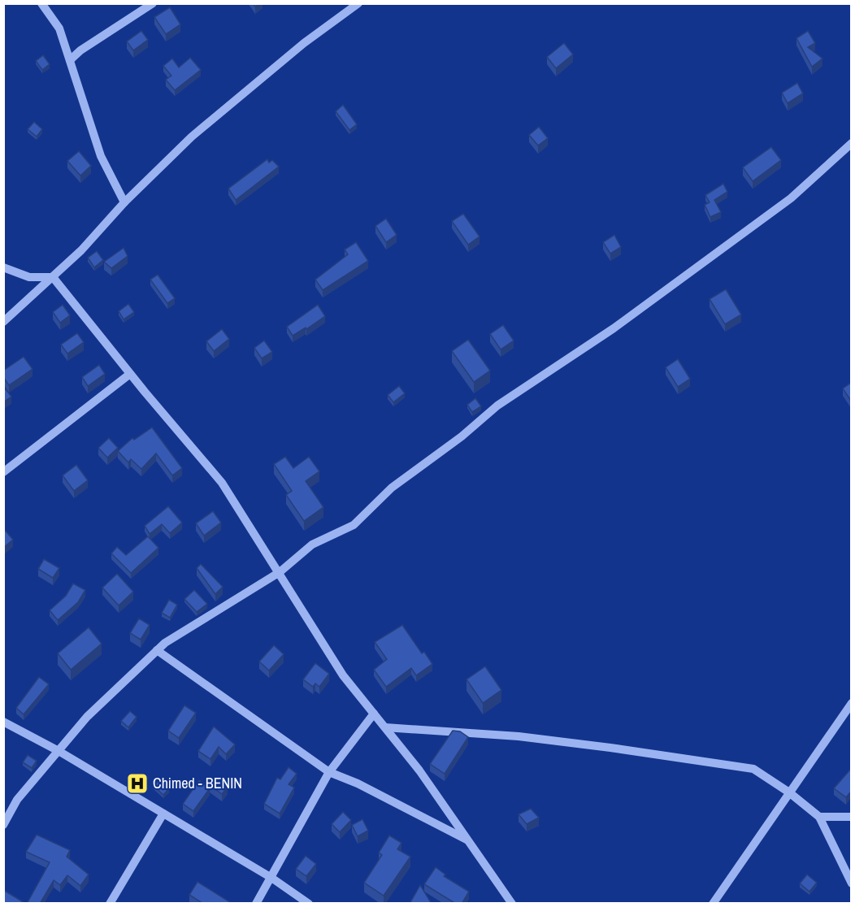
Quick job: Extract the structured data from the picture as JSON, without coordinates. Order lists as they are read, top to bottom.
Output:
{
  "places": {
    "hospital": ["Chimed - BENIN"]
  }
}
